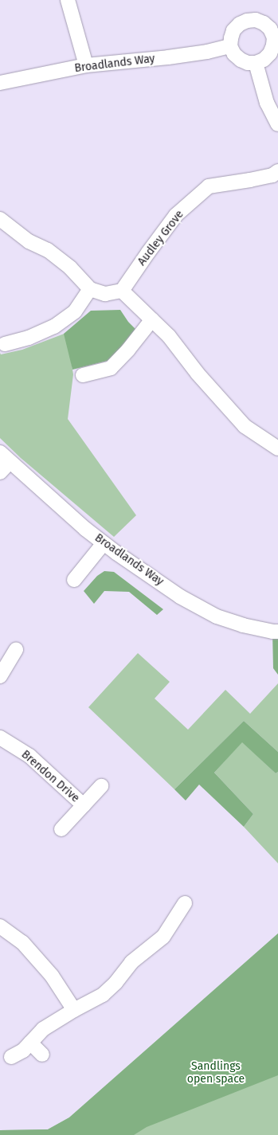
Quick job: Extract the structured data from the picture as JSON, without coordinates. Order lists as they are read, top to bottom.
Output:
{
  "streets": {
    "street": ["Broadlands Way", "Audley Grove", "Brendon Drive"]
  },
  "parks": ["Sandlings open space"]
}
